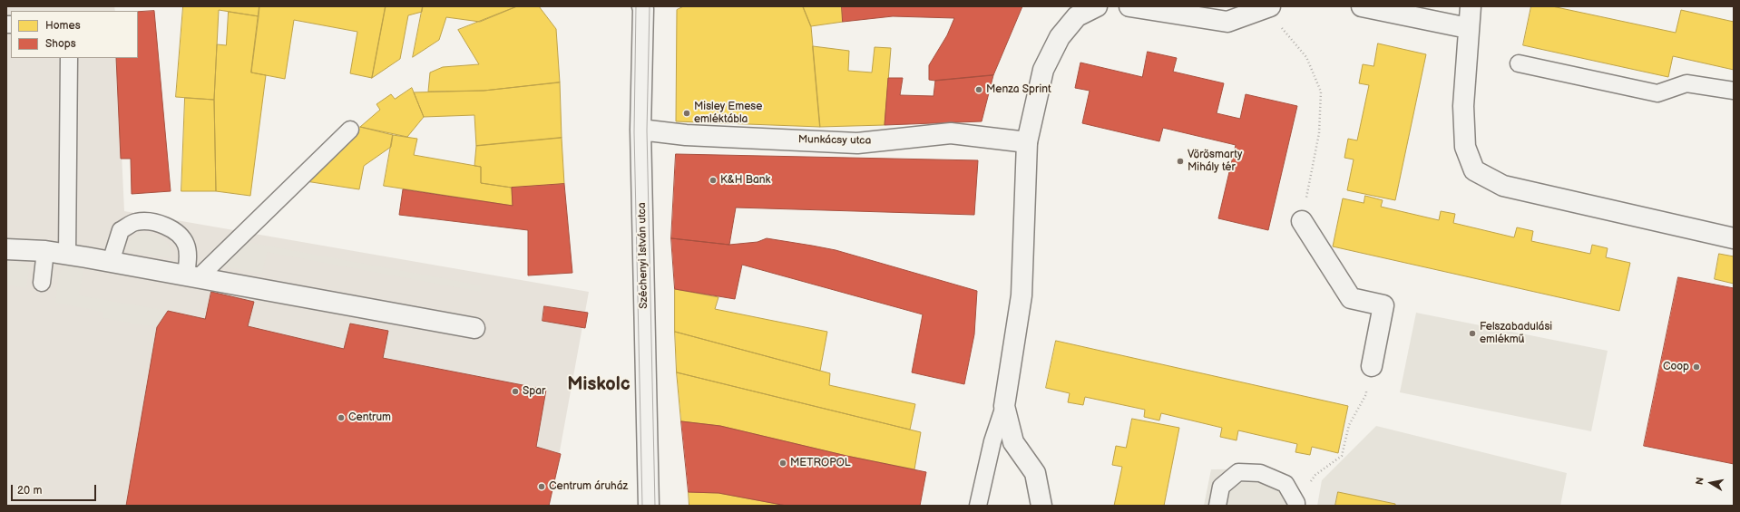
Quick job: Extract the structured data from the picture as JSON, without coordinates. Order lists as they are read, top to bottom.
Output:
{
  "streets": {
    "street": ["Munkácsy utca", "Széchenyi István utca"]
  },
  "crossings": [
    ["Munkácsy utca", "Széchenyi István utca"]
  ],
  "districts": ["Miskolc"],
  "places": [
    "Menza Sprint",
    "Misley Emese emléktábla",
    "Vörösmarty Mihály tér",
    "K&H Bank",
    "Felszabadulási emlékmű",
    "Coop",
    "Spar",
    "Centrum",
    "METROPOL",
    "Centrum áruház"
  ],
  "legend": ["Homes", "Shops"],
  "scale_bar": "20 m",
  "north": "left"
}
